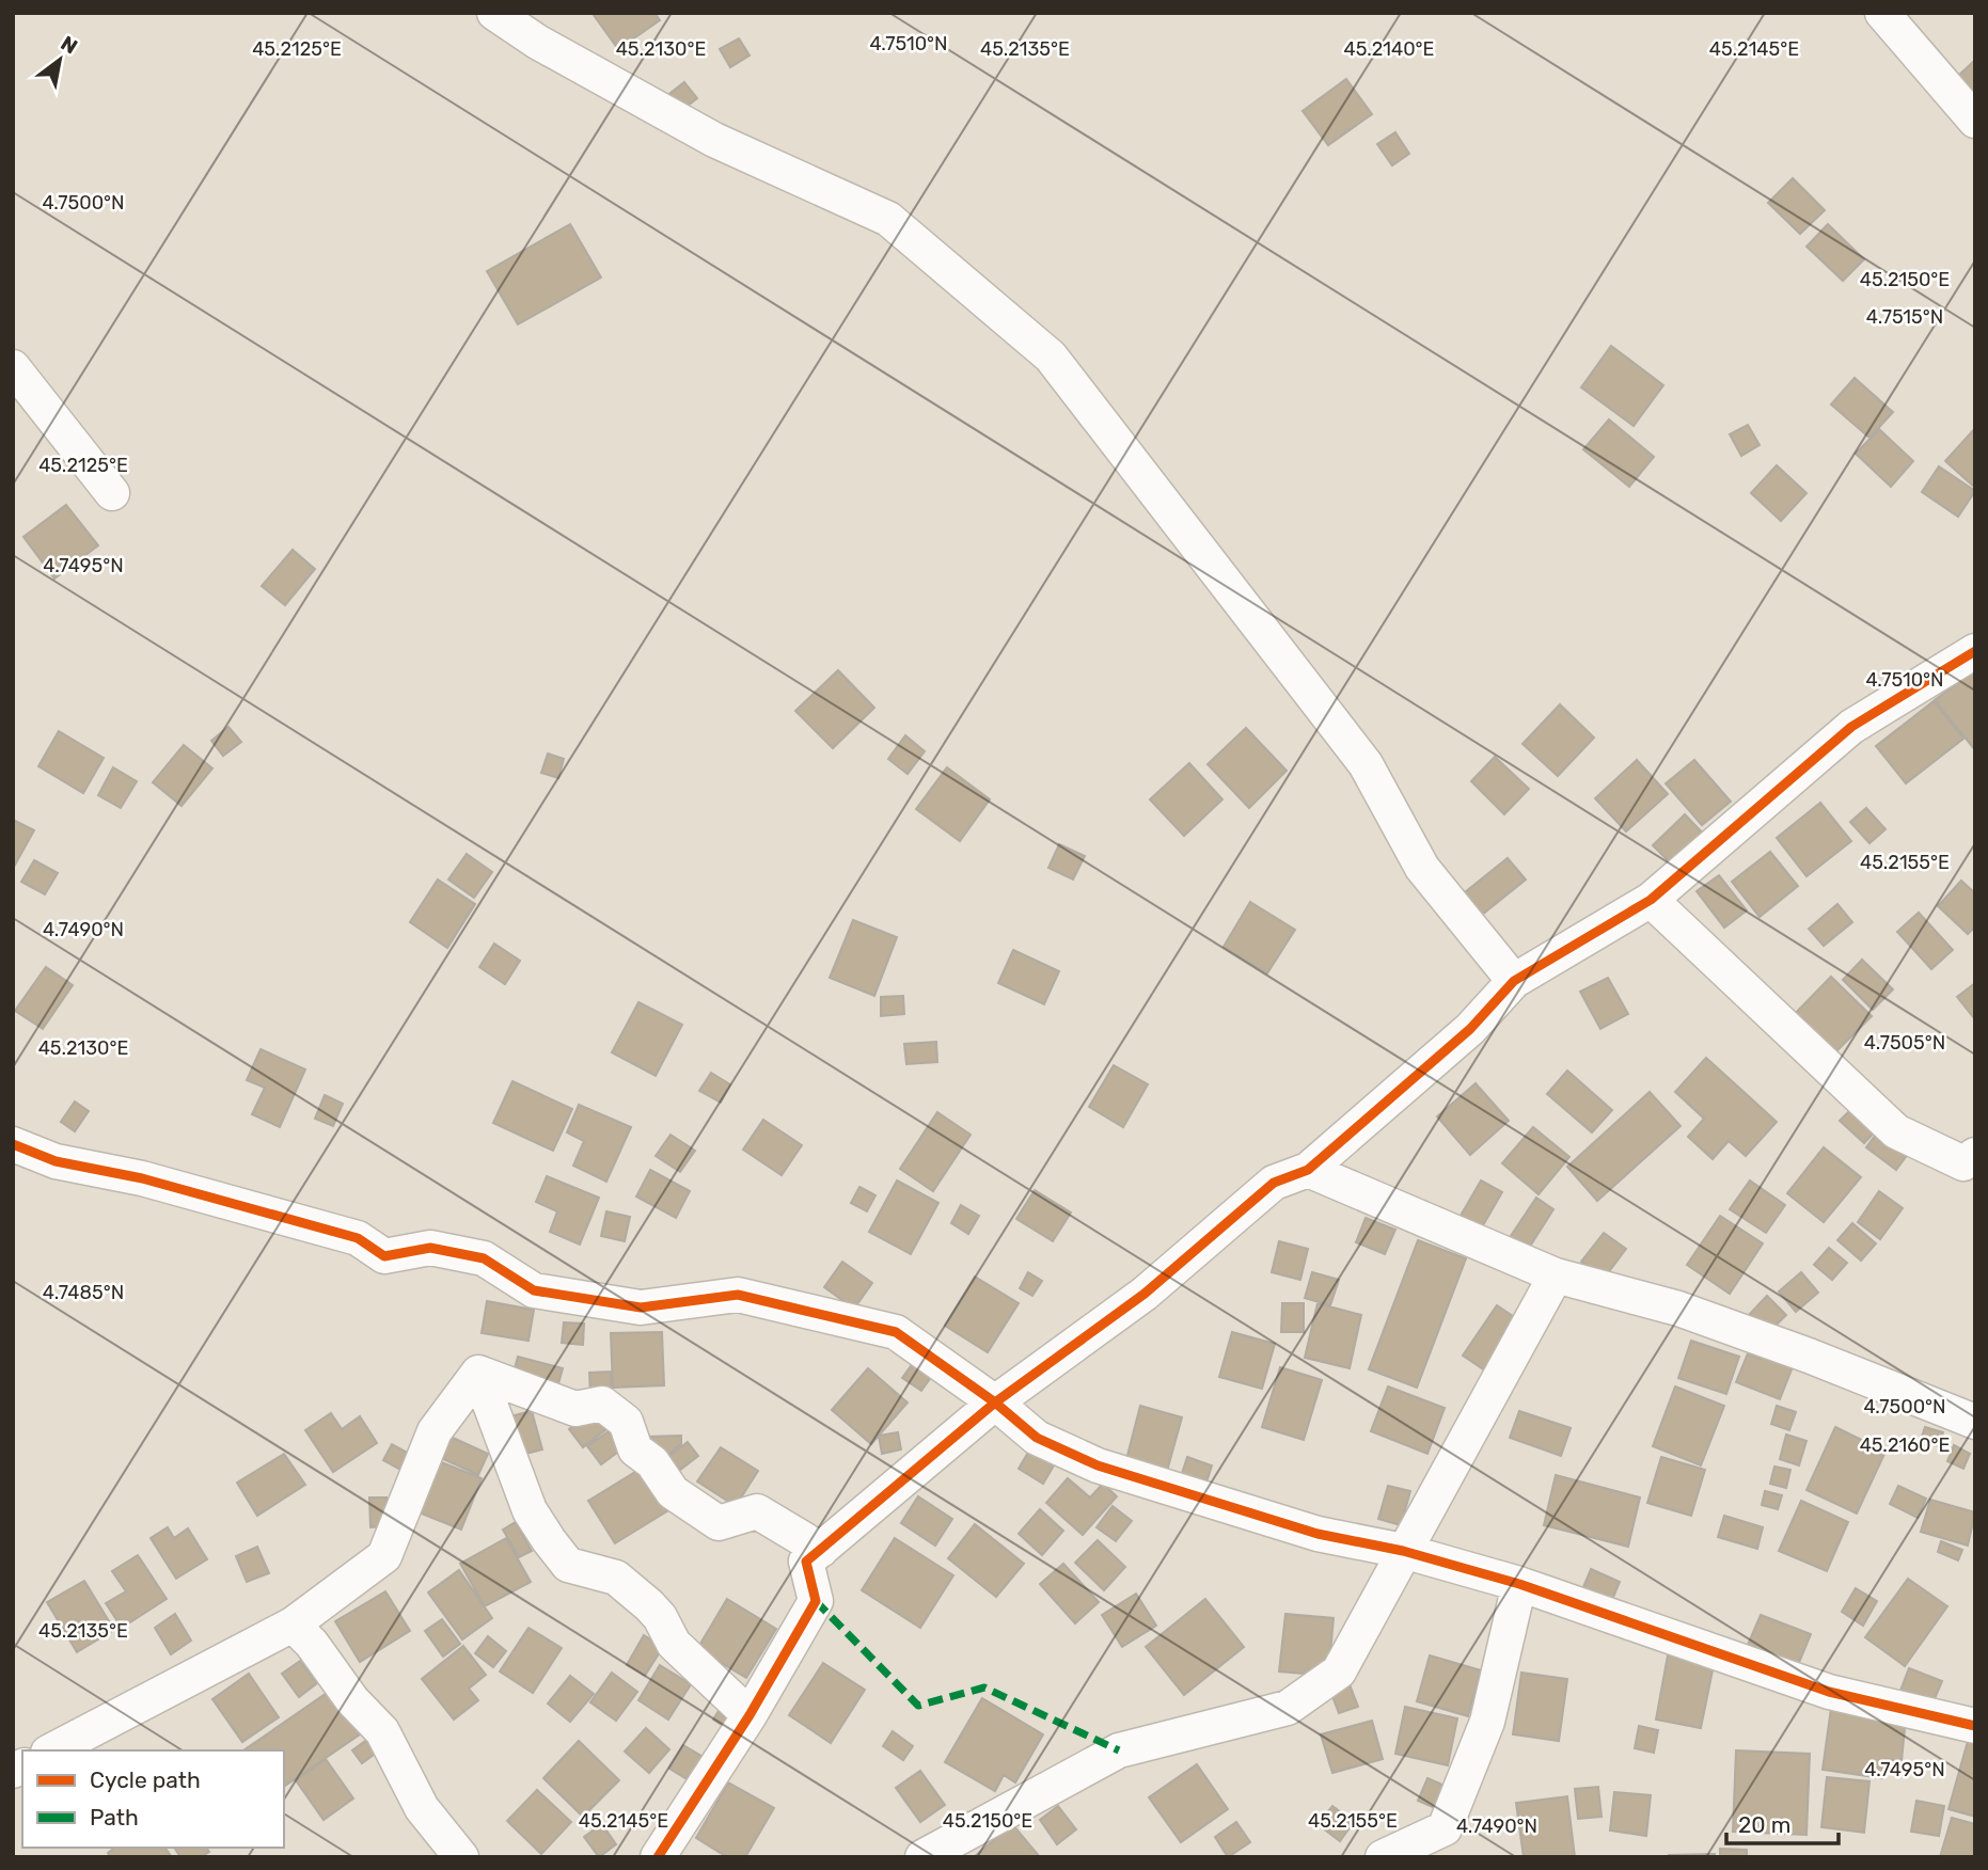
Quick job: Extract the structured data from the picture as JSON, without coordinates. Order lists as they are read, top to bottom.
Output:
{
  "legend": ["Cycle path", "Path"],
  "scale_bar": "20 m",
  "north": "top right",
  "coordinates": [
    "4.7510°N",
    "45.2125°E",
    "45.2130°E",
    "45.2135°E",
    "45.2140°E",
    "45.2145°E",
    "4.7500°N",
    "45.2150°E",
    "4.7515°N",
    "4.7495°N",
    "45.2155°E",
    "4.7490°N",
    "4.7505°N",
    "4.7485°N",
    "45.2160°E"
  ]
}
